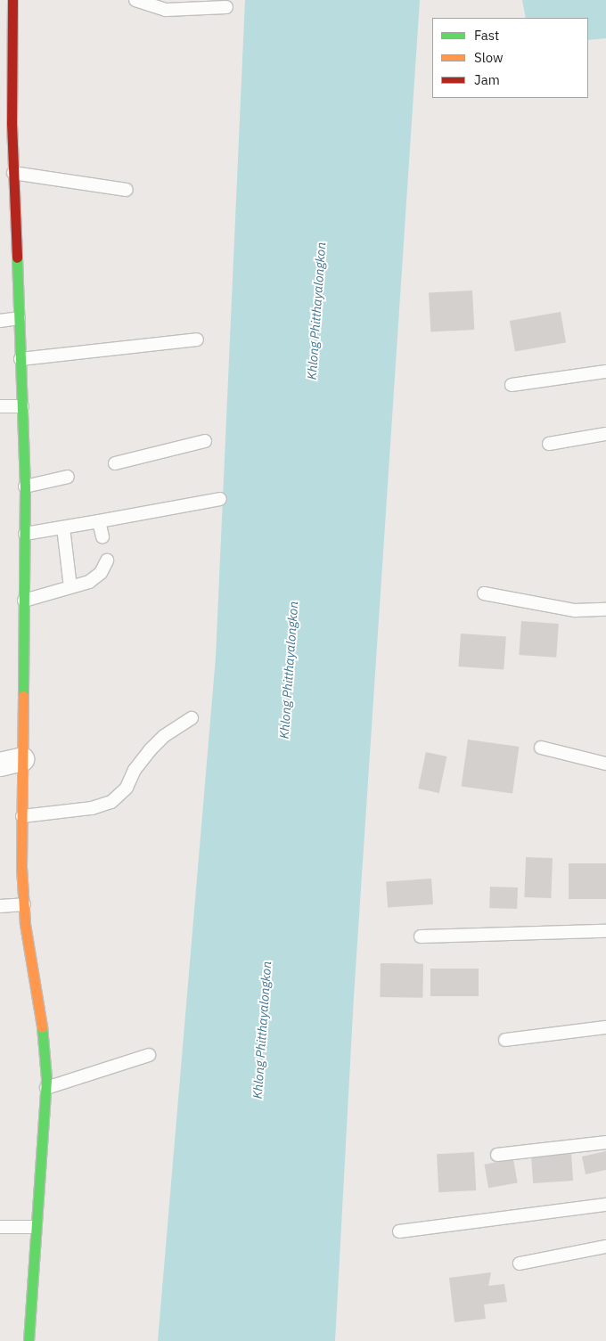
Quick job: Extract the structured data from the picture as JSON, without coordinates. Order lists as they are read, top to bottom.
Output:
{
  "water": ["Khlong Phitthayalongkon"],
  "legend": ["Fast", "Slow", "Jam"]
}
